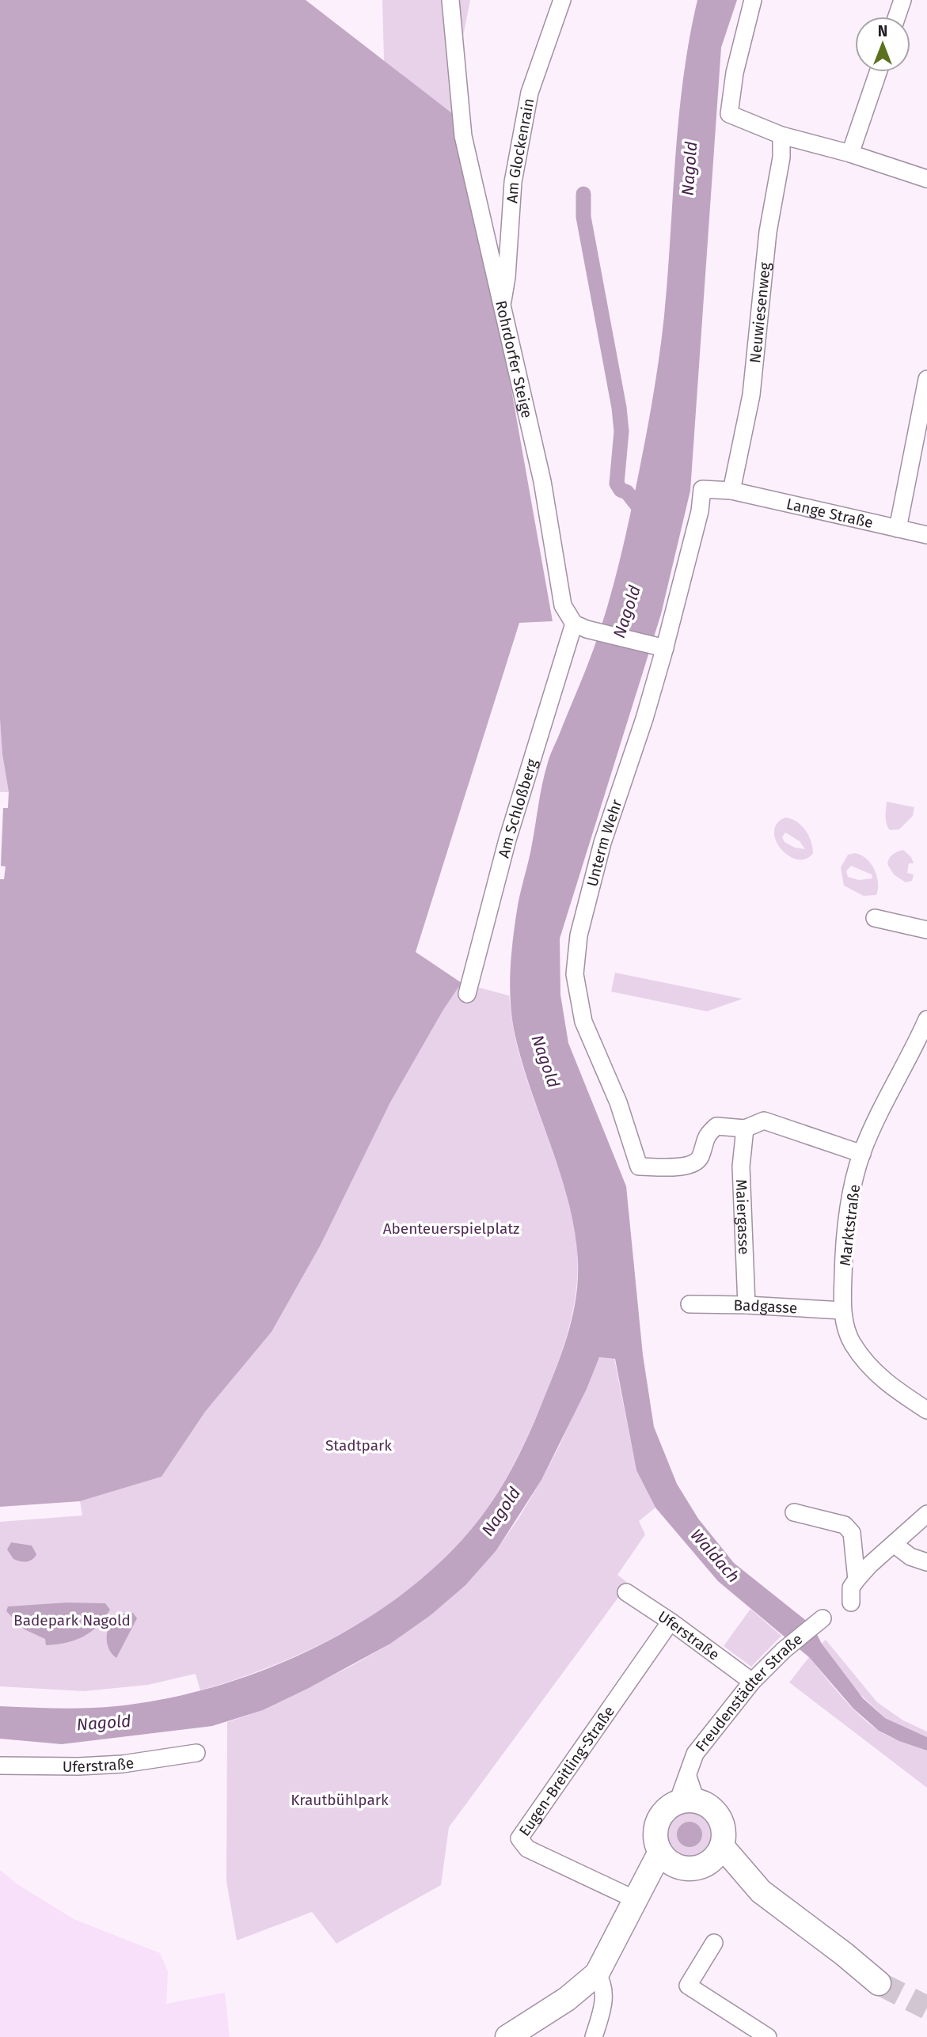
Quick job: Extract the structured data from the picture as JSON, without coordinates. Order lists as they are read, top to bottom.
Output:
{
  "streets": {
    "street": [
      "Am Glockenrain",
      "Neuwiesenweg",
      "Rohrdorfer Steige",
      "Lange Straße",
      "Am Schloßberg",
      "Unterm Wehr",
      "Maiergasse",
      "Marktstraße",
      "Badgasse",
      "Uferstraße",
      "Freudenstädter Straße",
      "Eugen-Breitling-Straße"
    ]
  },
  "crossings": [
    ["Am Glockenrain", "Rohrdorfer Steige"],
    ["Neuwiesenweg", "Lange Straße"],
    ["Neuwiesenweg", "Unterm Wehr"],
    ["Rohrdorfer Steige", "Am Schloßberg"],
    ["Lange Straße", "Unterm Wehr"],
    ["Unterm Wehr", "Maiergasse"],
    ["Maiergasse", "Badgasse"],
    ["Marktstraße", "Badgasse"],
    ["Uferstraße", "Freudenstädter Straße"],
    ["Uferstraße", "Eugen-Breitling-Straße"]
  ],
  "water": ["Nagold", "Waldach"],
  "parks": [
    "Abenteuerspielplatz",
    "Stadtpark",
    "Badepark Nagold",
    "Krautbühlpark"
  ],
  "north": "top"
}
